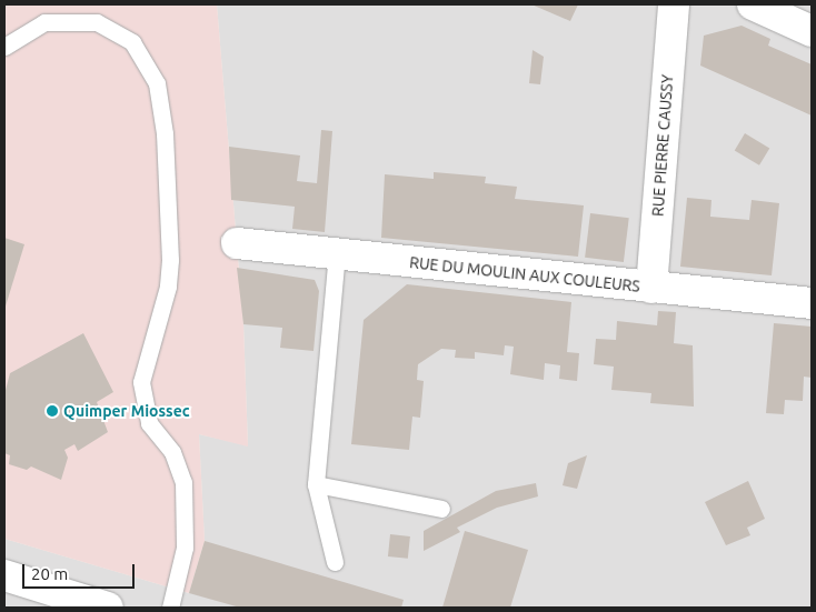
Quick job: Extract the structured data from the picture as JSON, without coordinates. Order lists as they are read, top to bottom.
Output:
{
  "streets": {
    "street": ["RUE PIERRE CAUSSY", "RUE DU MOULIN AUX COULEURS"]
  },
  "crossings": [
    ["RUE PIERRE CAUSSY", "RUE DU MOULIN AUX COULEURS"]
  ],
  "places": ["Quimper Miossec"],
  "scale_bar": "20 m"
}
